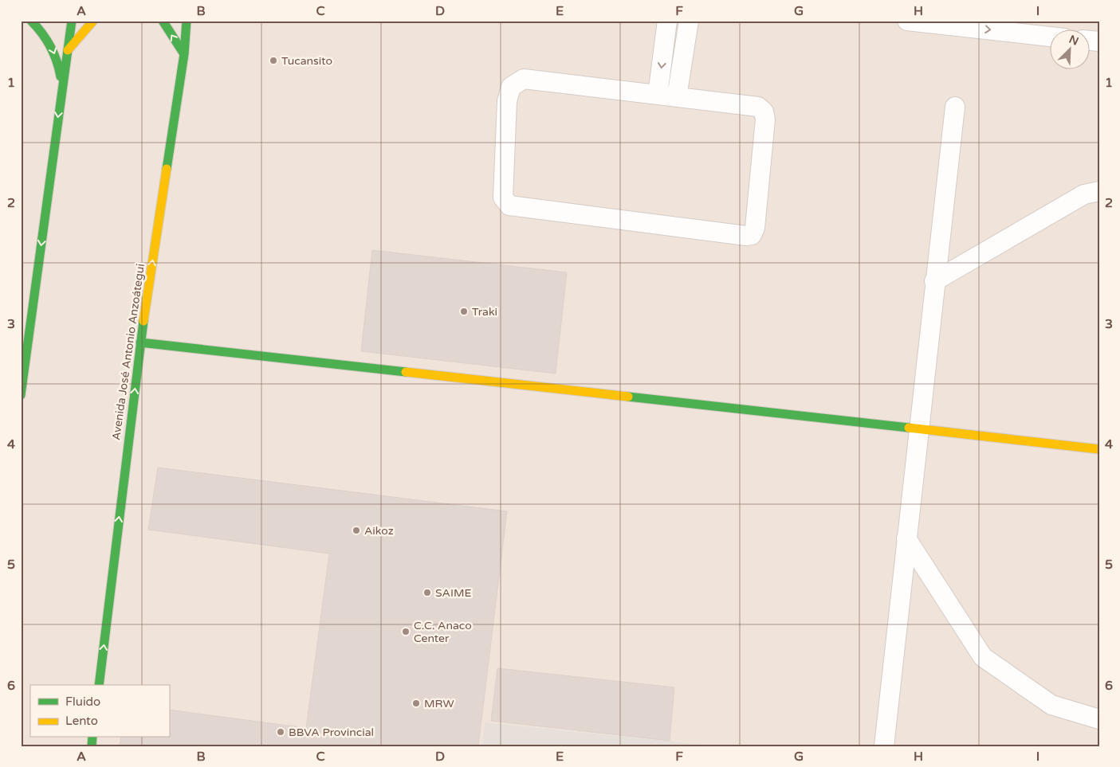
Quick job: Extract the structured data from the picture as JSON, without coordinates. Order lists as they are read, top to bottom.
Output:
{
  "streets": {
    "street": ["Avenida José Antonio Anzoátegui"]
  },
  "one_way": ["Avenida José Antonio Anzoátegui"],
  "places": [
    "Tucansito",
    "Traki",
    "Aikoz",
    "SAIME",
    "C.C. Anaco Center",
    "MRW",
    "BBVA Provincial"
  ],
  "legend": ["Fluido", "Lento"],
  "north": "top right",
  "grid": {
    "columns": [
      "A",
      "B",
      "C",
      "D",
      "E",
      "F",
      "G",
      "H",
      "I"
    ],
    "rows": [
      "1",
      "2",
      "3",
      "4",
      "5",
      "6"
    ]
  }
}
